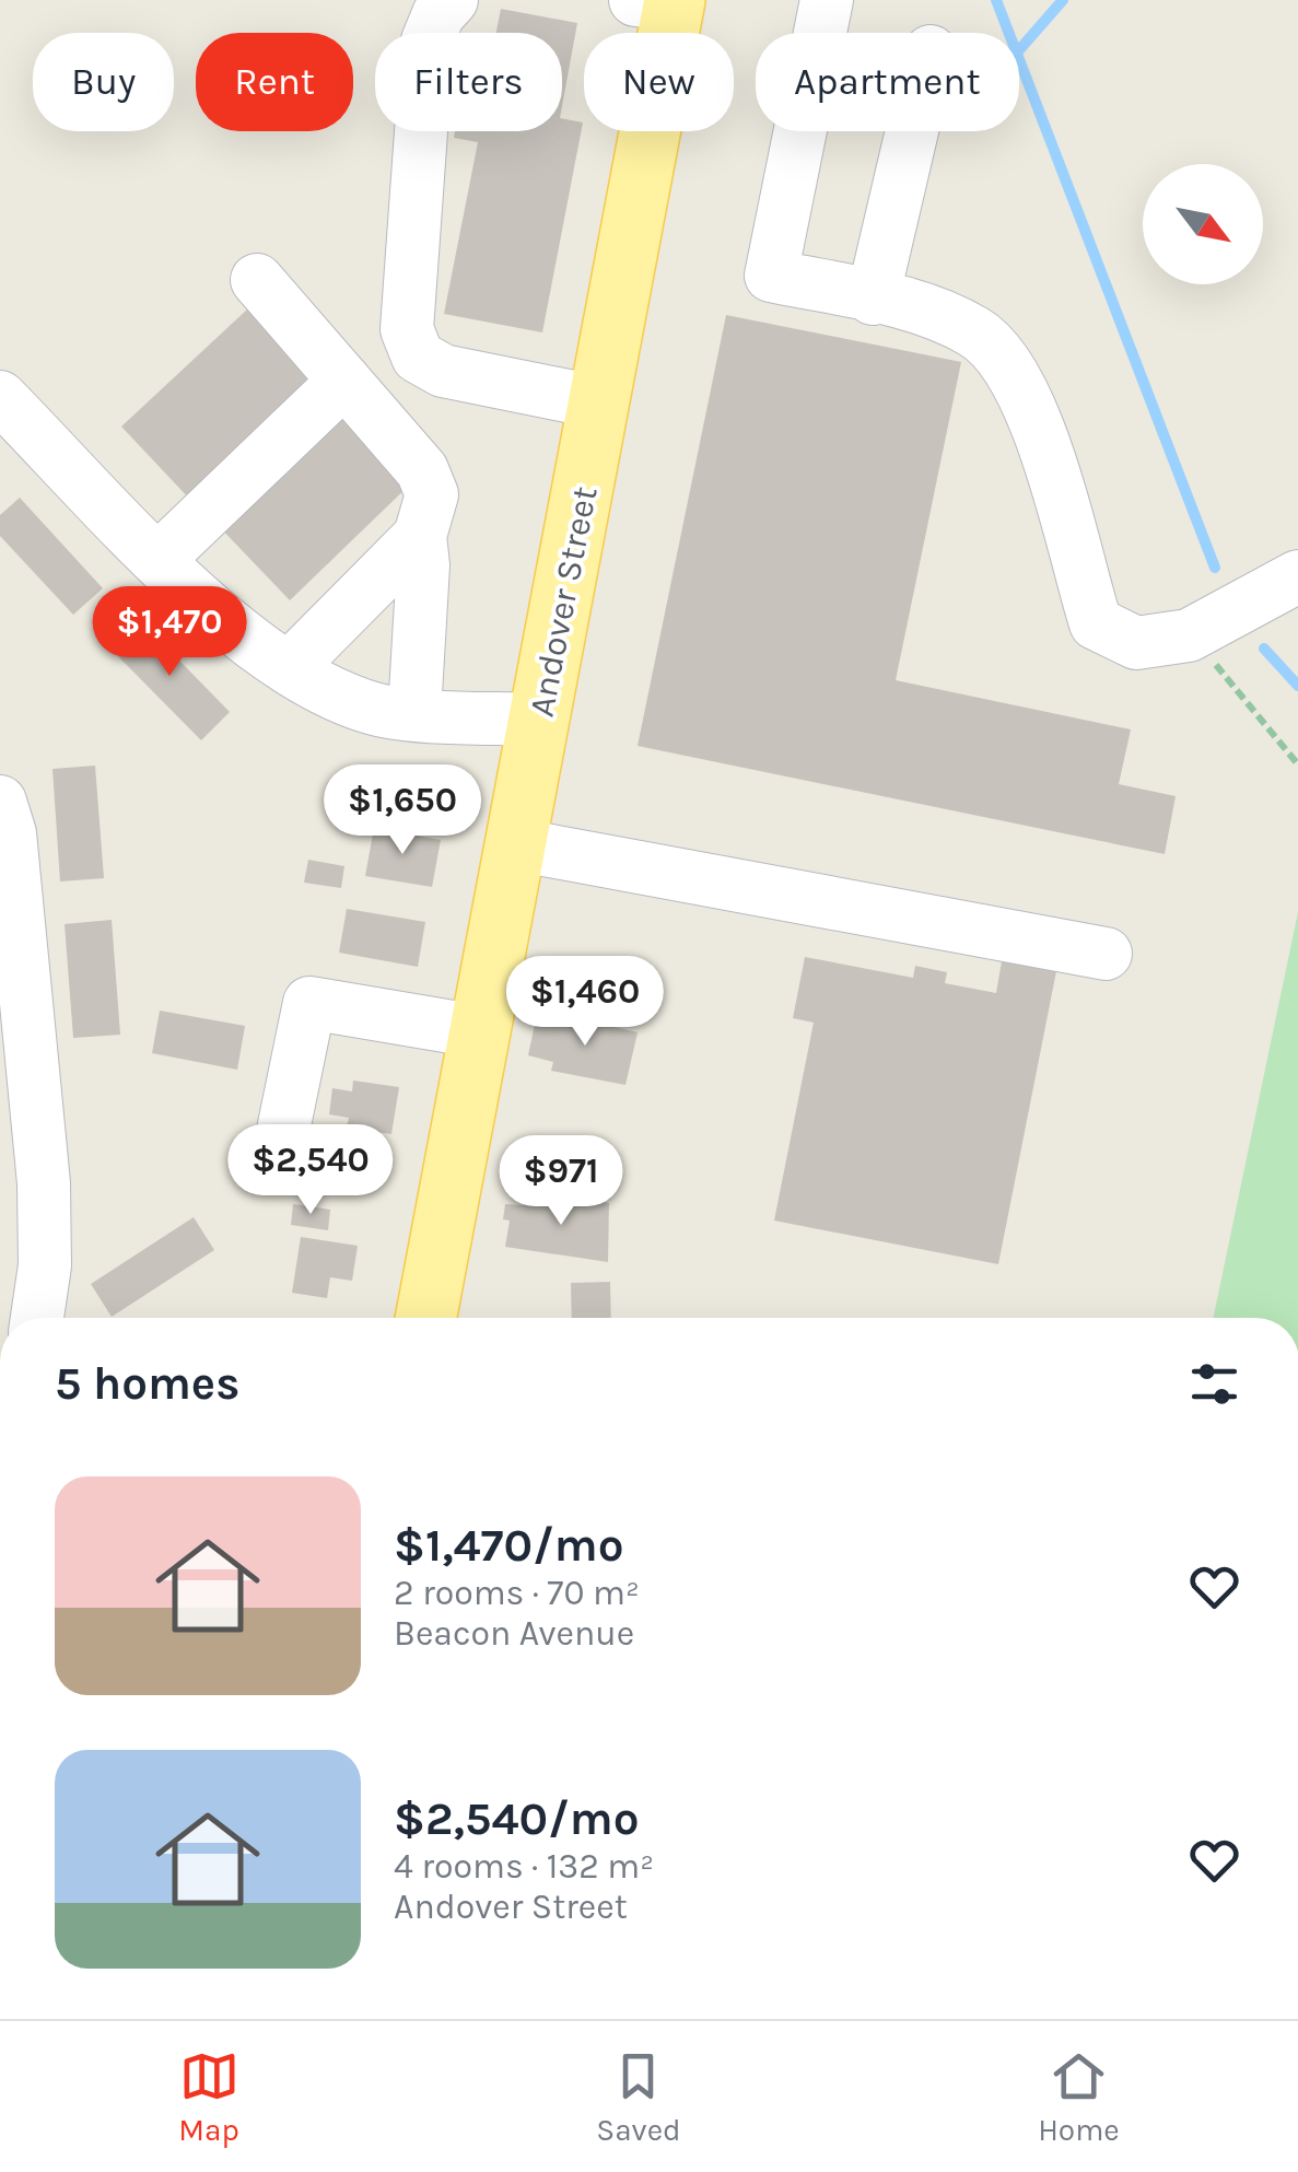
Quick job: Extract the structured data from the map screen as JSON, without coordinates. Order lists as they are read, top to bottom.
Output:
{
  "streets": {
    "main road": ["Andover Street"]
  },
  "north": "bottom right",
  "page": {
    "chip": [
      "Buy",
      "Rent",
      "Filters",
      "New",
      "Apartment"
    ],
    "price": [
      "$1,470",
      "$1,650",
      "$1,460",
      "$2,540",
      "$971"
    ],
    "heading": "5 homes",
    "list": [
      {
        "name": "$1,470/mo",
        "note": "2 rooms · 70 m² · Beacon Avenue"
      },
      {
        "name": "$2,540/mo",
        "note": "4 rooms · 132 m² · Andover Street"
      }
    ],
    "tabs": ["Map", "Saved", "Home"]
  }
}
